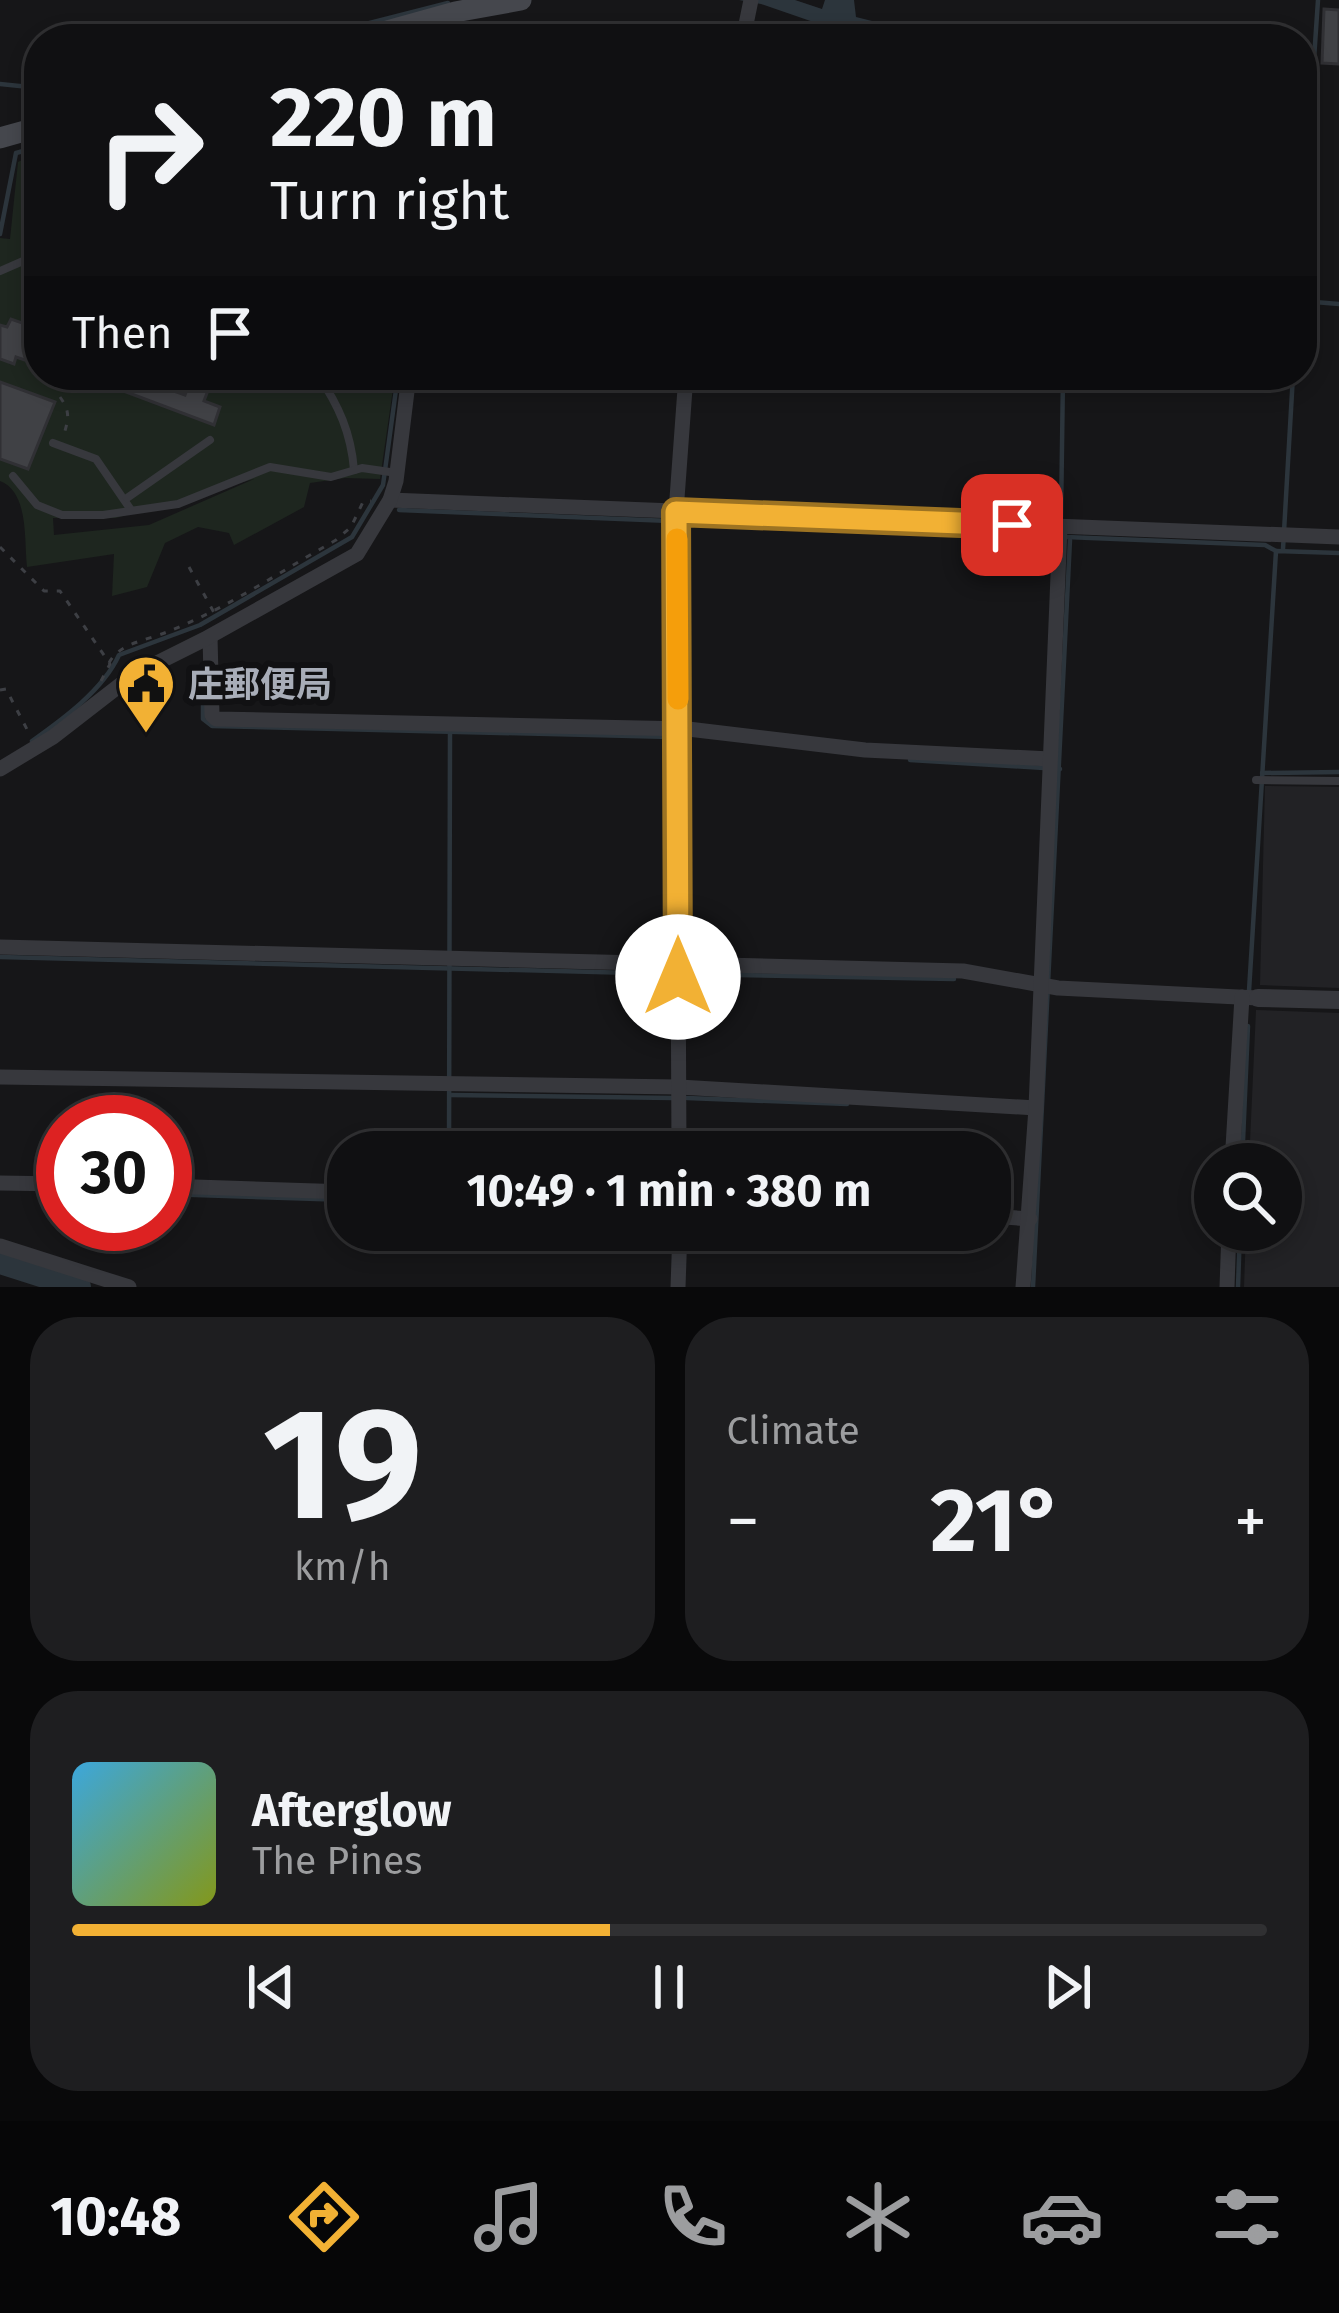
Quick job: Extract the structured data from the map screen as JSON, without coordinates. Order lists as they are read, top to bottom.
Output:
{
  "places": {
    "public building": ["庄郵便局"]
  },
  "page": {
    "turn": ["220 m", "Turn right"],
    "then": "Then",
    "limit": "30",
    "trip": "10:49 · 1 min · 380 m",
    "tile": [
      ["19", "km/h"],
      "Climate"
    ],
    "heat": ["−", "21°", "+"],
    "song": ["Afterglow", "The Pines"],
    "tabs": "10:48"
  }
}
